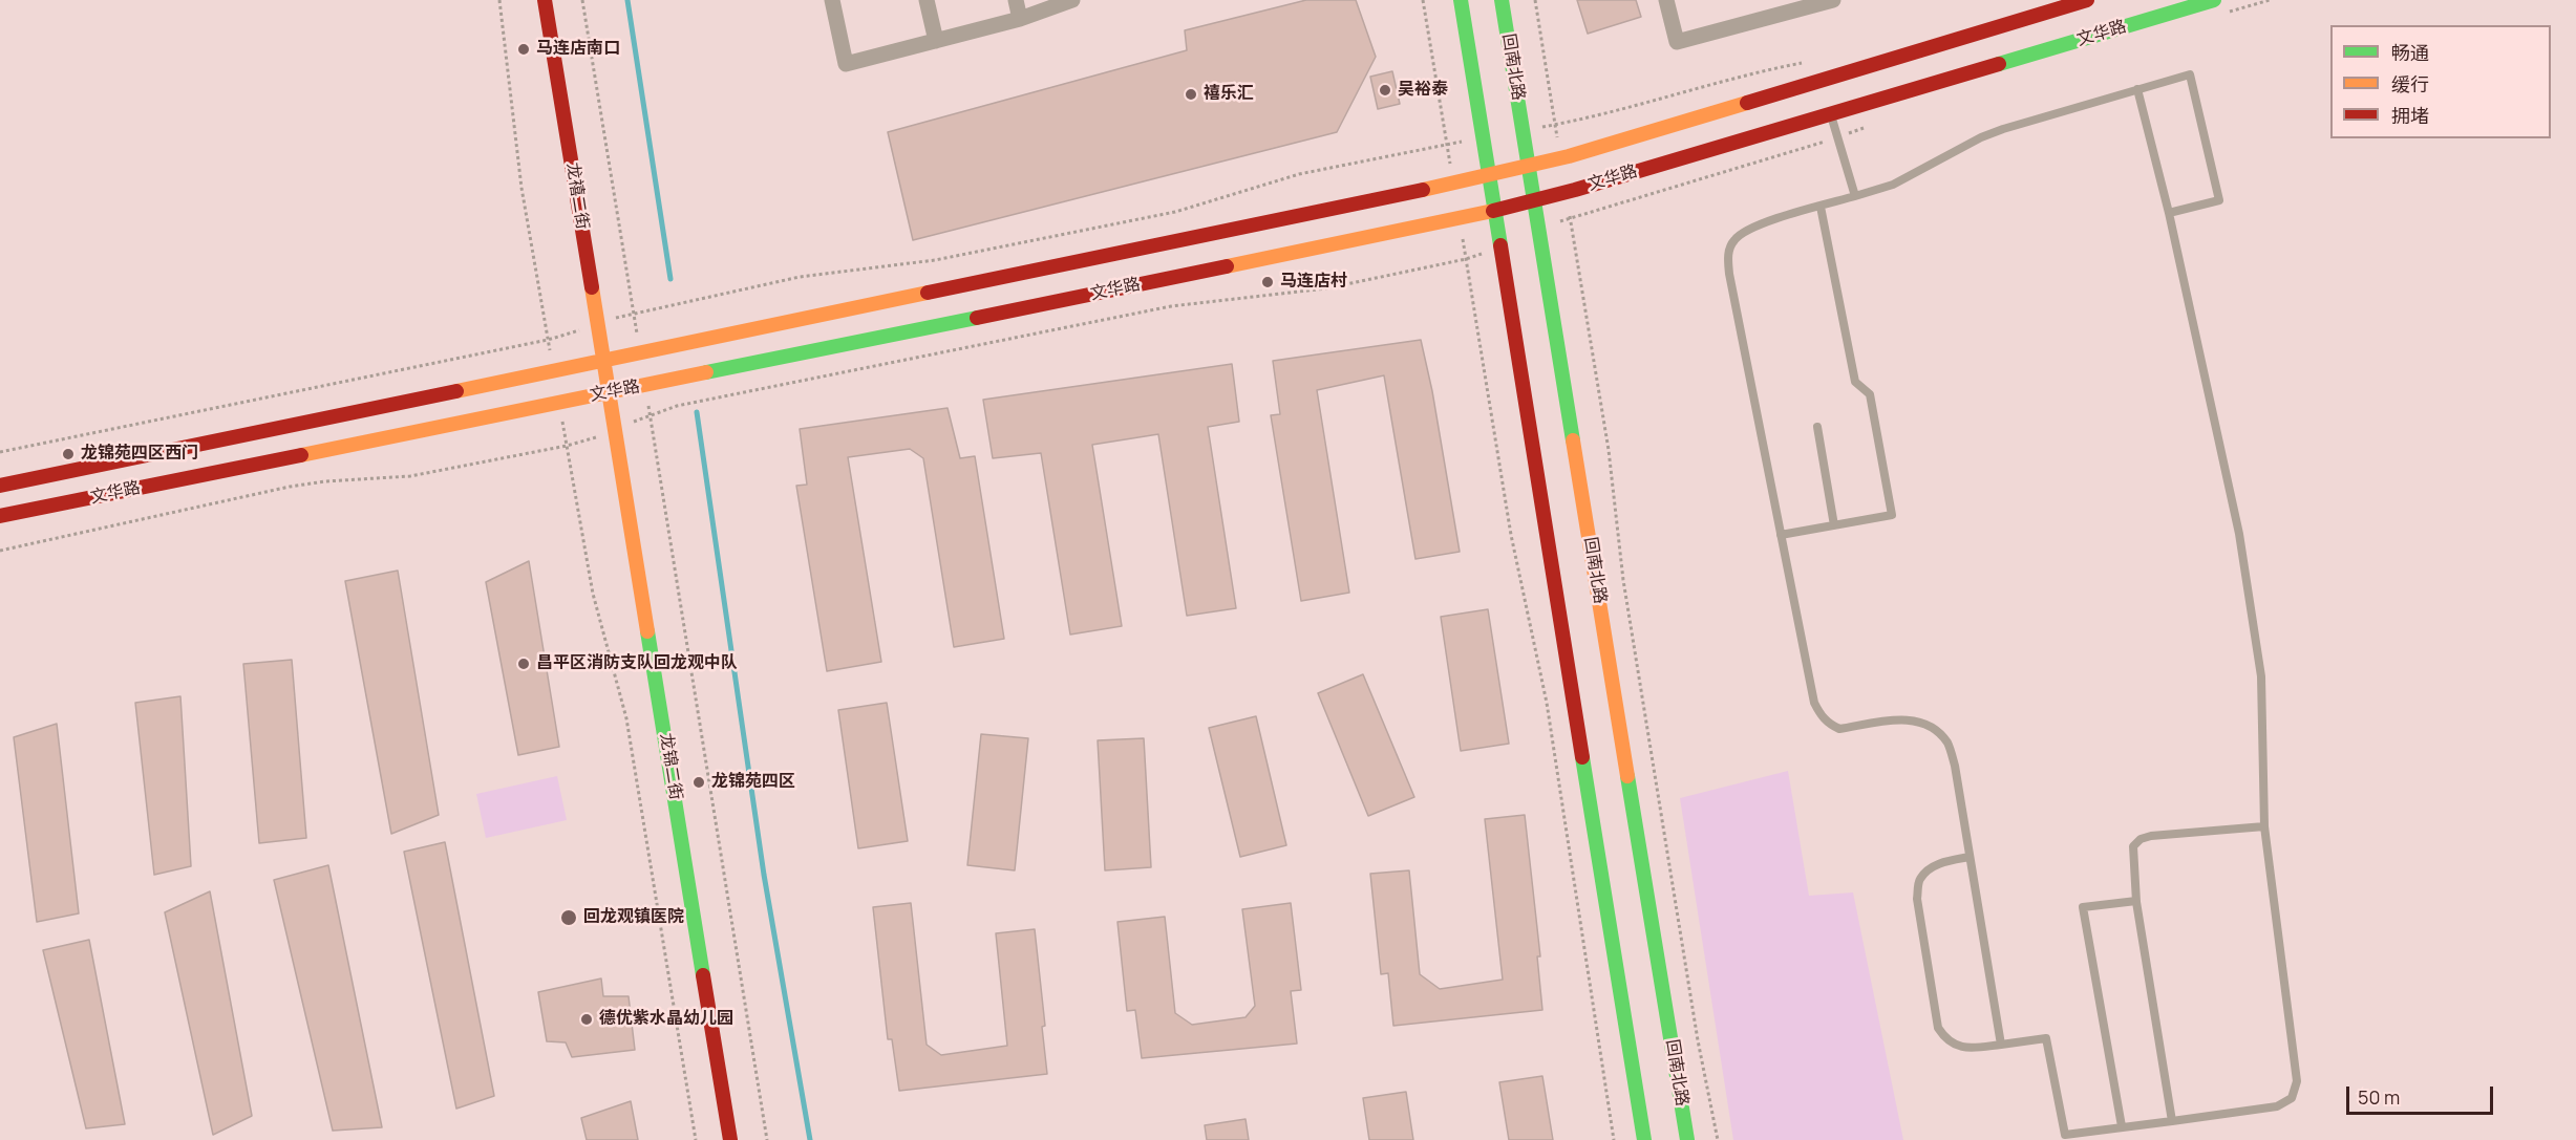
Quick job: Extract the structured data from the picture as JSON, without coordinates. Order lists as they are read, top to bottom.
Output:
{
  "streets": {
    "street": [
      "文华路",
      "回南北路",
      "龙禧二街",
      "龙锦二街"
    ]
  },
  "crossings": [
    ["文华路", "回南北路"],
    ["文华路", "龙禧二街"],
    ["文华路", "龙锦二街"],
    ["龙禧二街", "龙锦二街"]
  ],
  "places": [
    "马连店南口",
    "吴裕泰",
    "禧乐汇",
    "马连店村",
    "龙锦苑四区西门",
    "昌平区消防支队回龙观中队",
    "龙锦苑四区",
    "回龙观镇医院",
    "德优紫水晶幼儿园"
  ],
  "legend": ["畅通", "缓行", "拥堵"],
  "scale_bar": "50 m"
}
